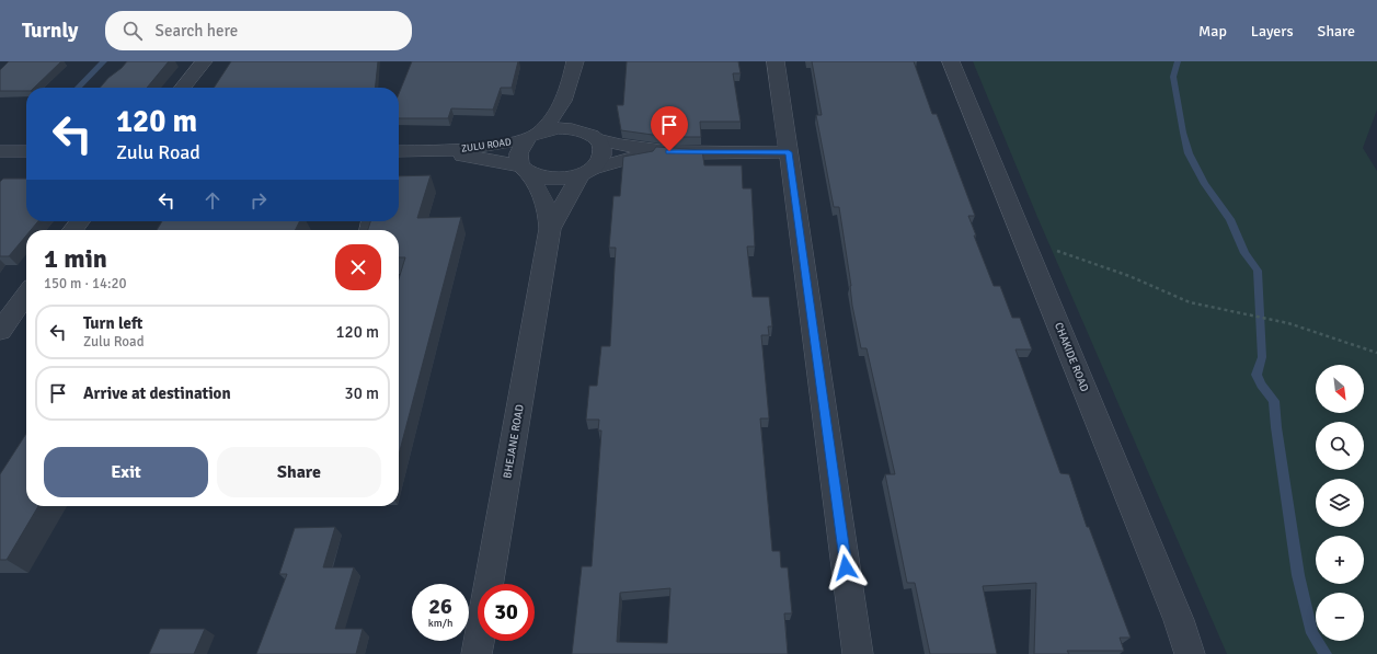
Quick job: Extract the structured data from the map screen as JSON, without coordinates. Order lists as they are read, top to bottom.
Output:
{
  "streets": {
    "street": ["ZULU ROAD", "CHAKIDE ROAD", "BHEJANE ROAD"]
  },
  "crossings": [
    ["ZULU ROAD", "BHEJANE ROAD"]
  ],
  "north": "bottom right",
  "page": {
    "header": "Turnly",
    "search": "Search here",
    "nav": ["Map", "Layers", "Share"],
    "turn": ["120 m", "Zulu Road"],
    "heading": ["1 min", "150 m · 14:20"],
    "list": [
      {
        "name": "Turn left",
        "note": "Zulu Road",
        "value": "120 m"
      },
      {
        "name": "Arrive at destination",
        "value": "30 m"
      }
    ],
    "map_buttons": ["+", "−"],
    "buttons": ["Exit", "Share"],
    "speed": "26 km/h",
    "limit": "30"
  }
}
